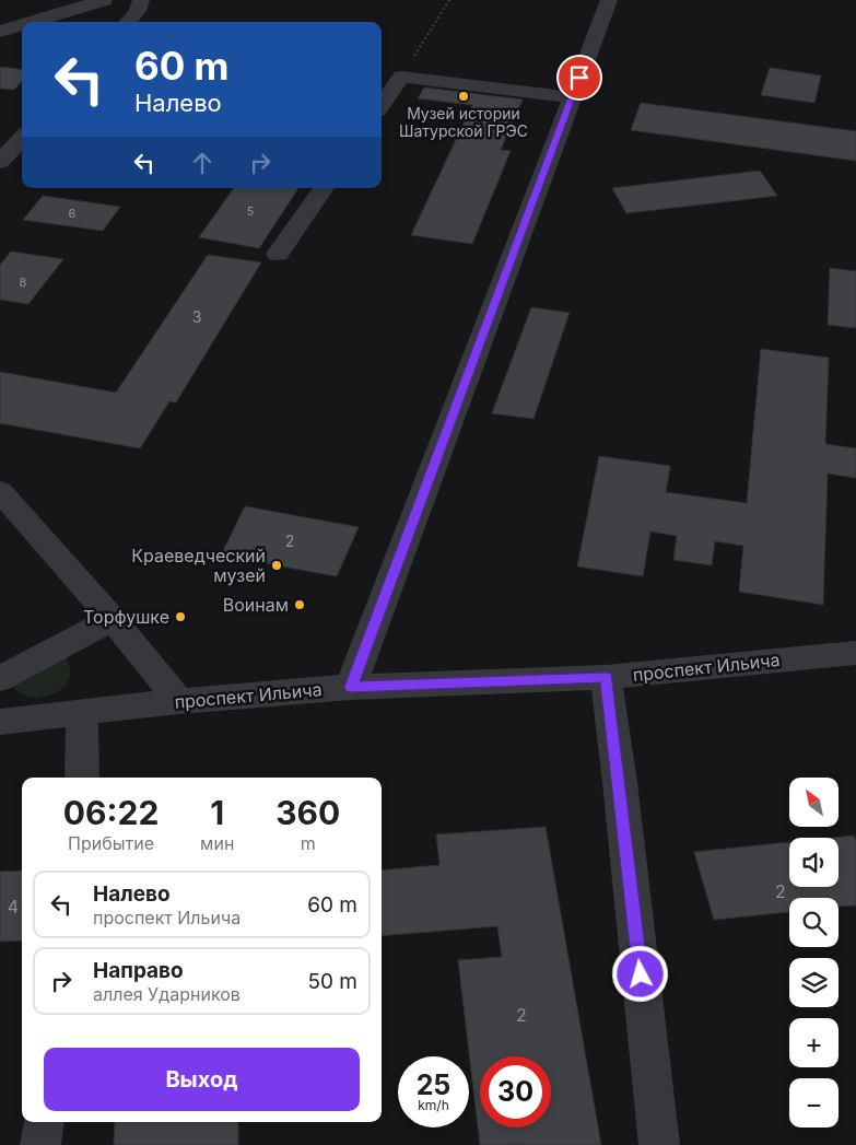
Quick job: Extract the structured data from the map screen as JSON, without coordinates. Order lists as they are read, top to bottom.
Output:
{
  "streets": {
    "street": ["проспект Ильича"]
  },
  "places": [
    "Музей истории Шатурской ГРЭС",
    "Краеведческий музей",
    "Воинам",
    "Торфушке"
  ],
  "house_numbers": [
    "5",
    "6",
    "8",
    "3",
    "2",
    "2",
    "4",
    "2"
  ],
  "north": "top left",
  "page": {
    "turn": ["60 m", "Налево"],
    "map_buttons": ["+", "−"],
    "eta": [
      "06:22",
      "Прибытие",
      "1",
      "мин",
      "360",
      "m"
    ],
    "list": [
      {
        "name": "Налево",
        "note": "проспект Ильича",
        "value": "60 m"
      },
      {
        "name": "Направо",
        "note": "аллея Ударников",
        "value": "50 m"
      }
    ],
    "buttons": "Выход",
    "speed": "25 km/h",
    "limit": "30"
  }
}
